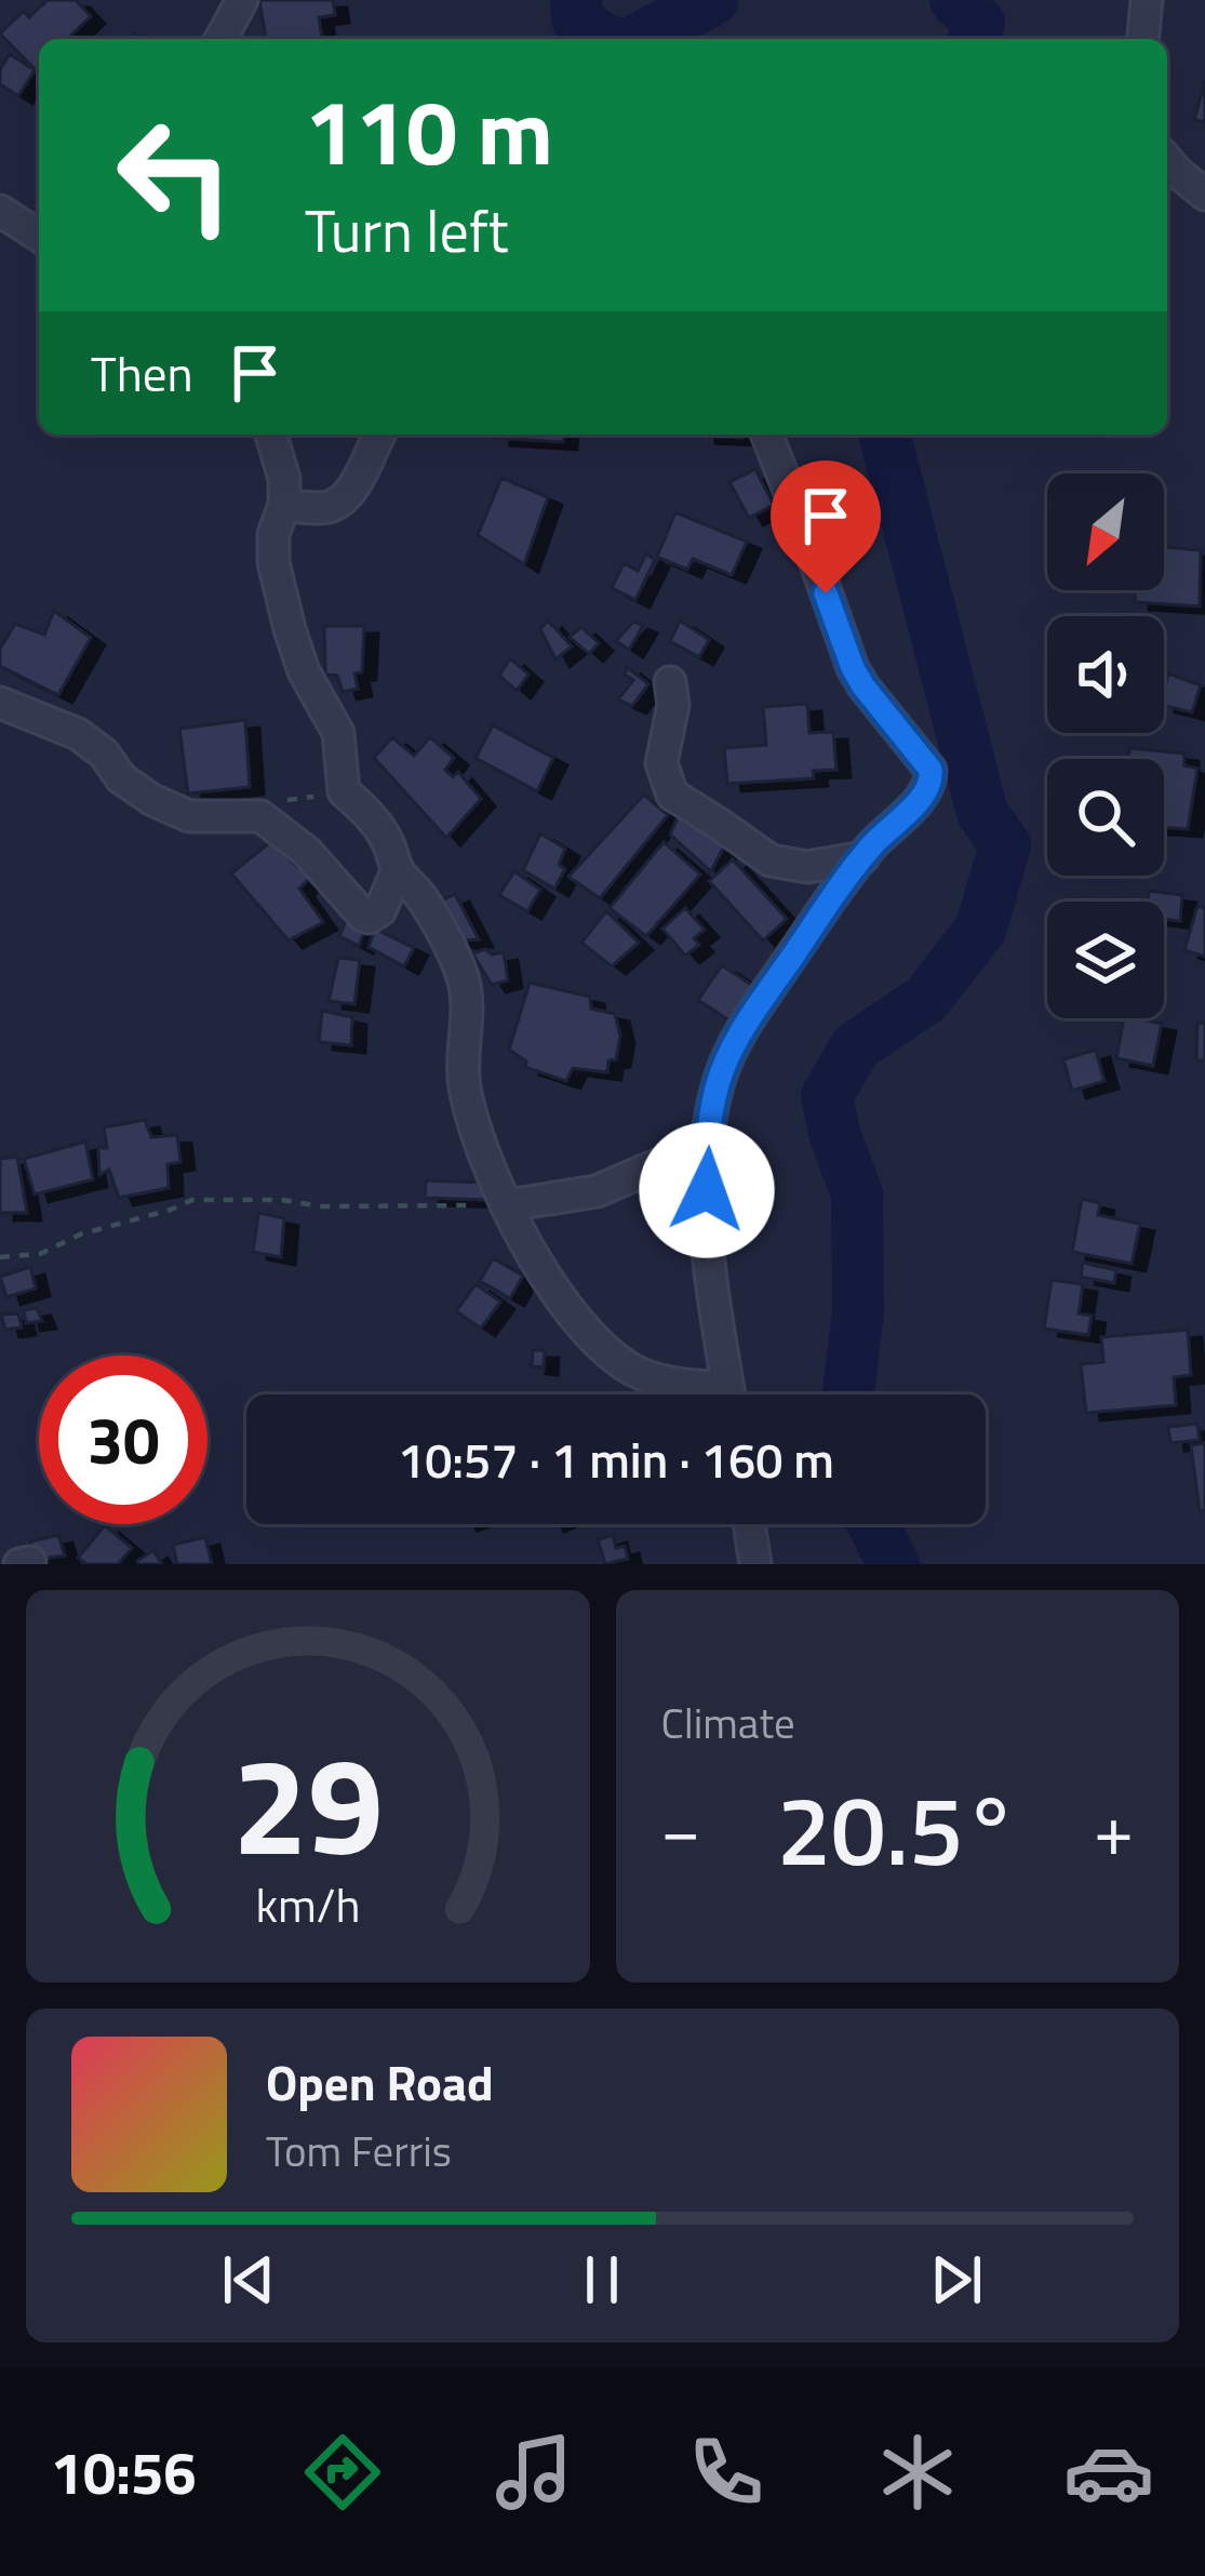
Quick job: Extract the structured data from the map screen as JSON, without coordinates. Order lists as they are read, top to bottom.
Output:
{
  "north": "bottom left",
  "page": {
    "turn": ["110 m", "Turn left"],
    "then": "Then",
    "limit": "30",
    "trip": "10:57 · 1 min · 160 m",
    "tile": "Climate",
    "heat": ["−", "20.5°", "+"],
    "song": ["Open Road", "Tom Ferris"],
    "tabs": "10:56",
    "gauge": ["29", "km/h"]
  }
}
